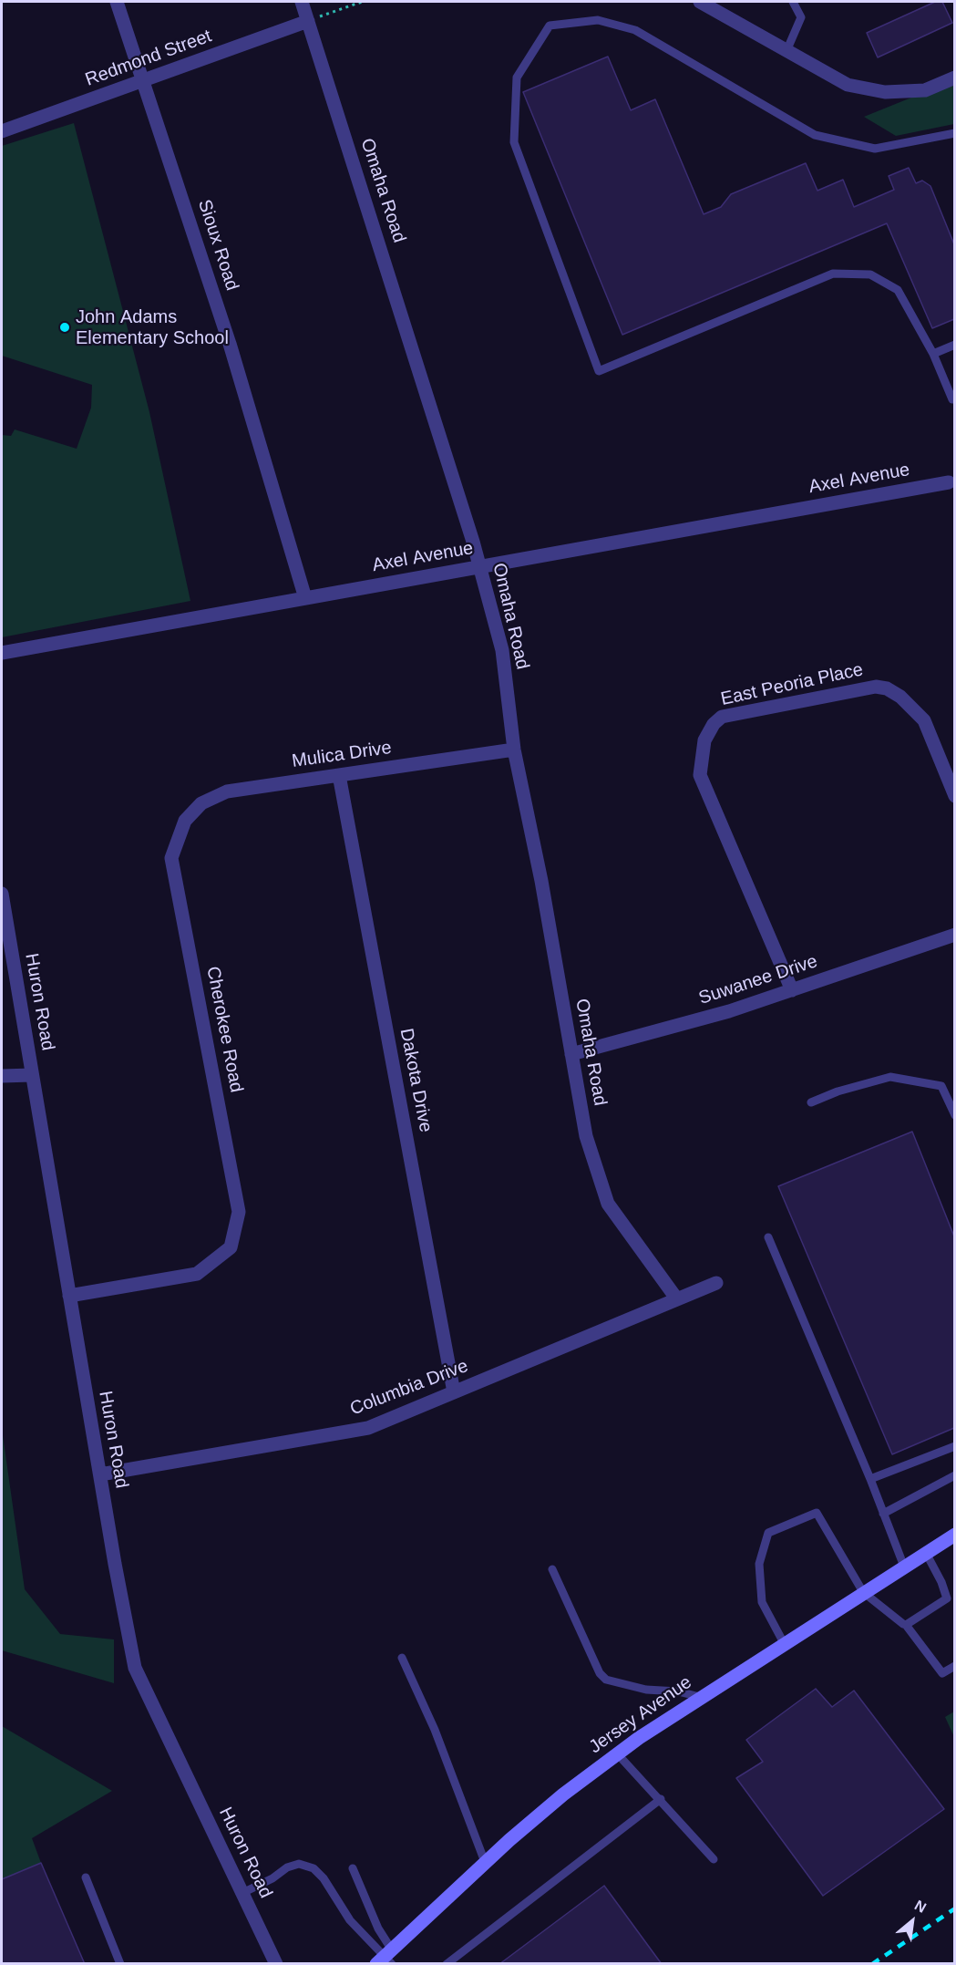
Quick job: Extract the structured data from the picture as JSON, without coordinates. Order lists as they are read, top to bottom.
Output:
{
  "streets": {
    "main road": ["Jersey Avenue"],
    "street": [
      "Redmond Street",
      "Omaha Road",
      "Sioux Road",
      "Axel Avenue",
      "East Peoria Place",
      "Mulica Drive",
      "Suwanee Drive",
      "Huron Road",
      "Cherokee Road",
      "Dakota Drive",
      "Columbia Drive"
    ]
  },
  "crossings": [
    ["Redmond Street", "Omaha Road"],
    ["Redmond Street", "Sioux Road"],
    ["Omaha Road", "Axel Avenue"],
    ["Omaha Road", "Mulica Drive"],
    ["Omaha Road", "Suwanee Drive"],
    ["Omaha Road", "Columbia Drive"],
    ["Sioux Road", "Axel Avenue"],
    ["East Peoria Place", "Suwanee Drive"],
    ["Mulica Drive", "Cherokee Road"],
    ["Mulica Drive", "Dakota Drive"],
    ["Huron Road", "Cherokee Road"],
    ["Huron Road", "Columbia Drive"],
    ["Dakota Drive", "Columbia Drive"]
  ],
  "places": ["John Adams Elementary School"],
  "north": "top right"
}
